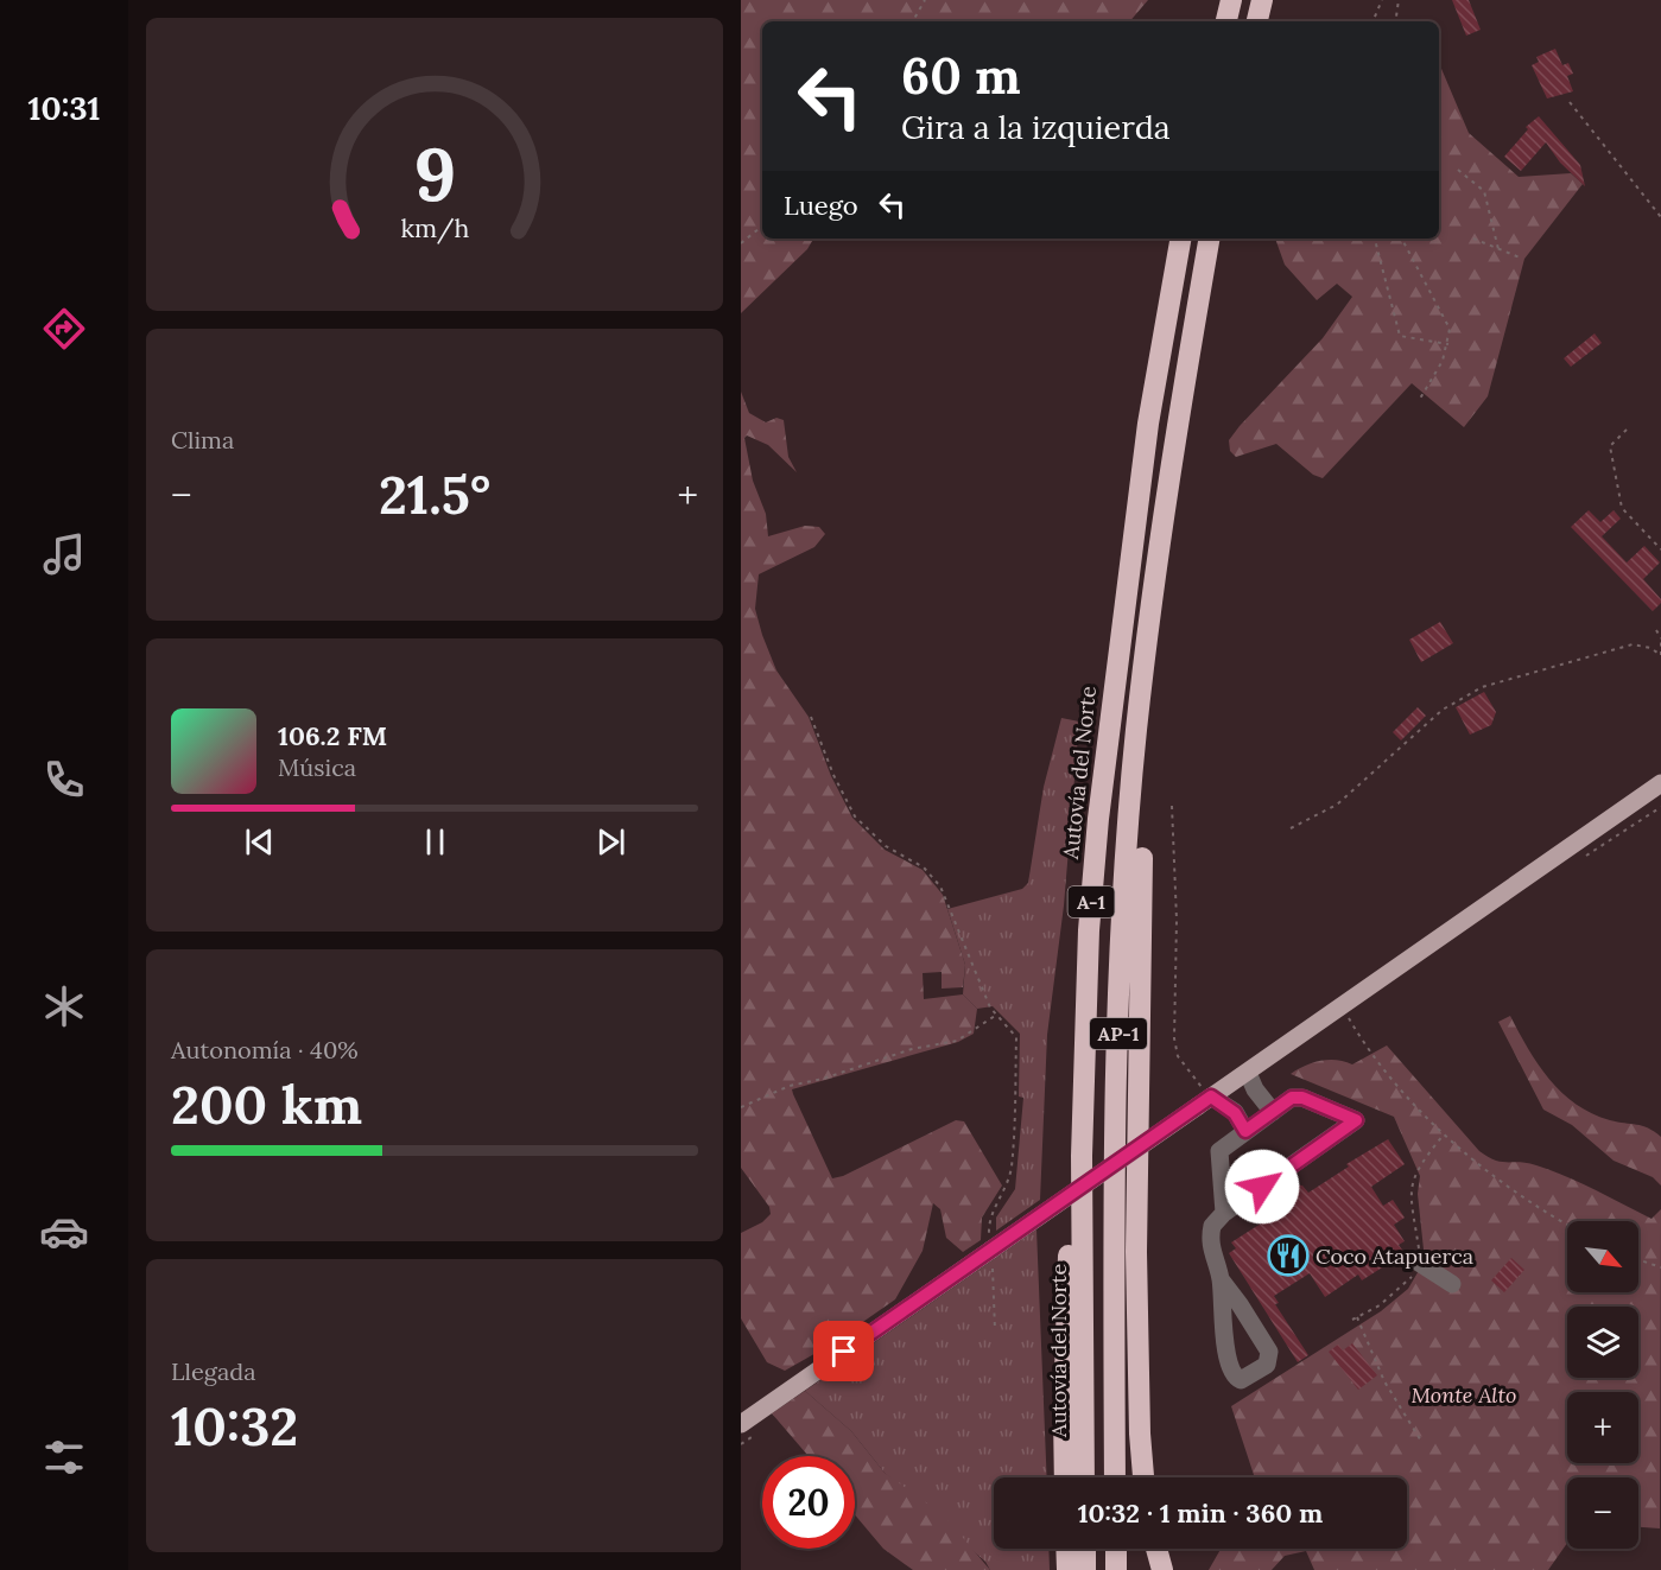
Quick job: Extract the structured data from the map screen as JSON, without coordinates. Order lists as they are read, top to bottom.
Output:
{
  "streets": {
    "highway": ["Autovía del Norte", "A-1", "AP-1"]
  },
  "crossings": [
    ["Autovía del Norte", "A-1"],
    ["A-1", "AP-1"]
  ],
  "parks": ["Monte Alto"],
  "places": {
    "restaurant": ["Coco Atapuerca"]
  },
  "north": "bottom right",
  "page": {
    "tabs": "10:31",
    "turn": ["60 m", "Gira a la izquierda"],
    "then": "Luego",
    "tile": [
      "Clima",
      ["Autonomía · 40%", "200 km"],
      ["Llegada", "10:32"]
    ],
    "heat": ["−", "21.5°", "+"],
    "song": ["106.2 FM", "Música"],
    "map_buttons": ["+", "−"],
    "limit": "20",
    "trip": "10:32 · 1 min · 360 m",
    "gauge": ["9", "km/h"]
  }
}
